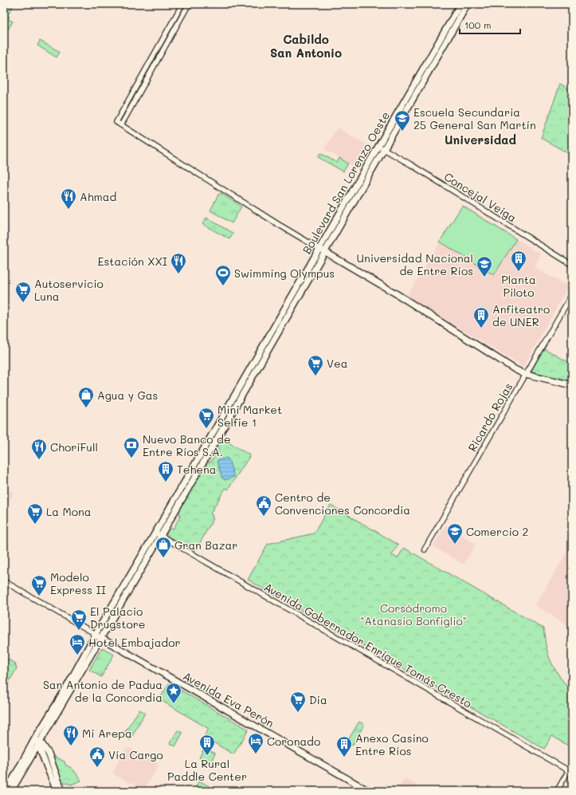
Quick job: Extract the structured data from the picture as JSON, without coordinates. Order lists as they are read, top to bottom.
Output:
{
  "streets": {
    "main road": ["Boulevard San Lorenzo Oeste", "Avenida Eva Perón"],
    "street": ["Concejal Veiga", "Ricardo Rojas", "Avenida Gobernador Enrique Tomás Cresto"]
  },
  "crossings": [
    ["Boulevard San Lorenzo Oeste", "Concejal Veiga"],
    ["Boulevard San Lorenzo Oeste", "Avenida Gobernador Enrique Tomás Cresto"]
  ],
  "districts": ["Cabildo San Antonio", "Universidad"],
  "parks": ["Corsódromo \"Atanasio Bonfiglio\""],
  "places": {
    "school or university": ["Escuela Secundaria 25 General San Martín", "Universidad Nacional de Entre Ríos", "Comercio 2"],
    "restaurant": [
      "Ahmad",
      "Estación XXI",
      "ChoriFull",
      "Mi Arepa"
    ],
    "building": [
      "Planta Piloto",
      "Anfiteatro de UNER",
      "Tehena",
      "La Rural Paddle Center",
      "Anexo Casino Entre Ríos"
    ],
    "sports": ["Swimming Olympus"],
    "supermarket": [
      "Autoservicio Luna",
      "Vea",
      "Mini Market Selfie 1",
      "La Mona",
      "Modelo Express II",
      "El Palacio Drugstore",
      "Dia"
    ],
    "shop": ["Agua y Gas", "Gran Bazar"],
    "bank": ["Nuevo Banco de Entre Ríos S.A."],
    "public building": ["Centro de Convenciones Concordia", "Vía Cargo"],
    "hotel": ["Hotel Embajador", "Coronado"],
    "place": ["San Antonio de Padua de la Concordia"]
  },
  "scale_bar": "100 m"
}
